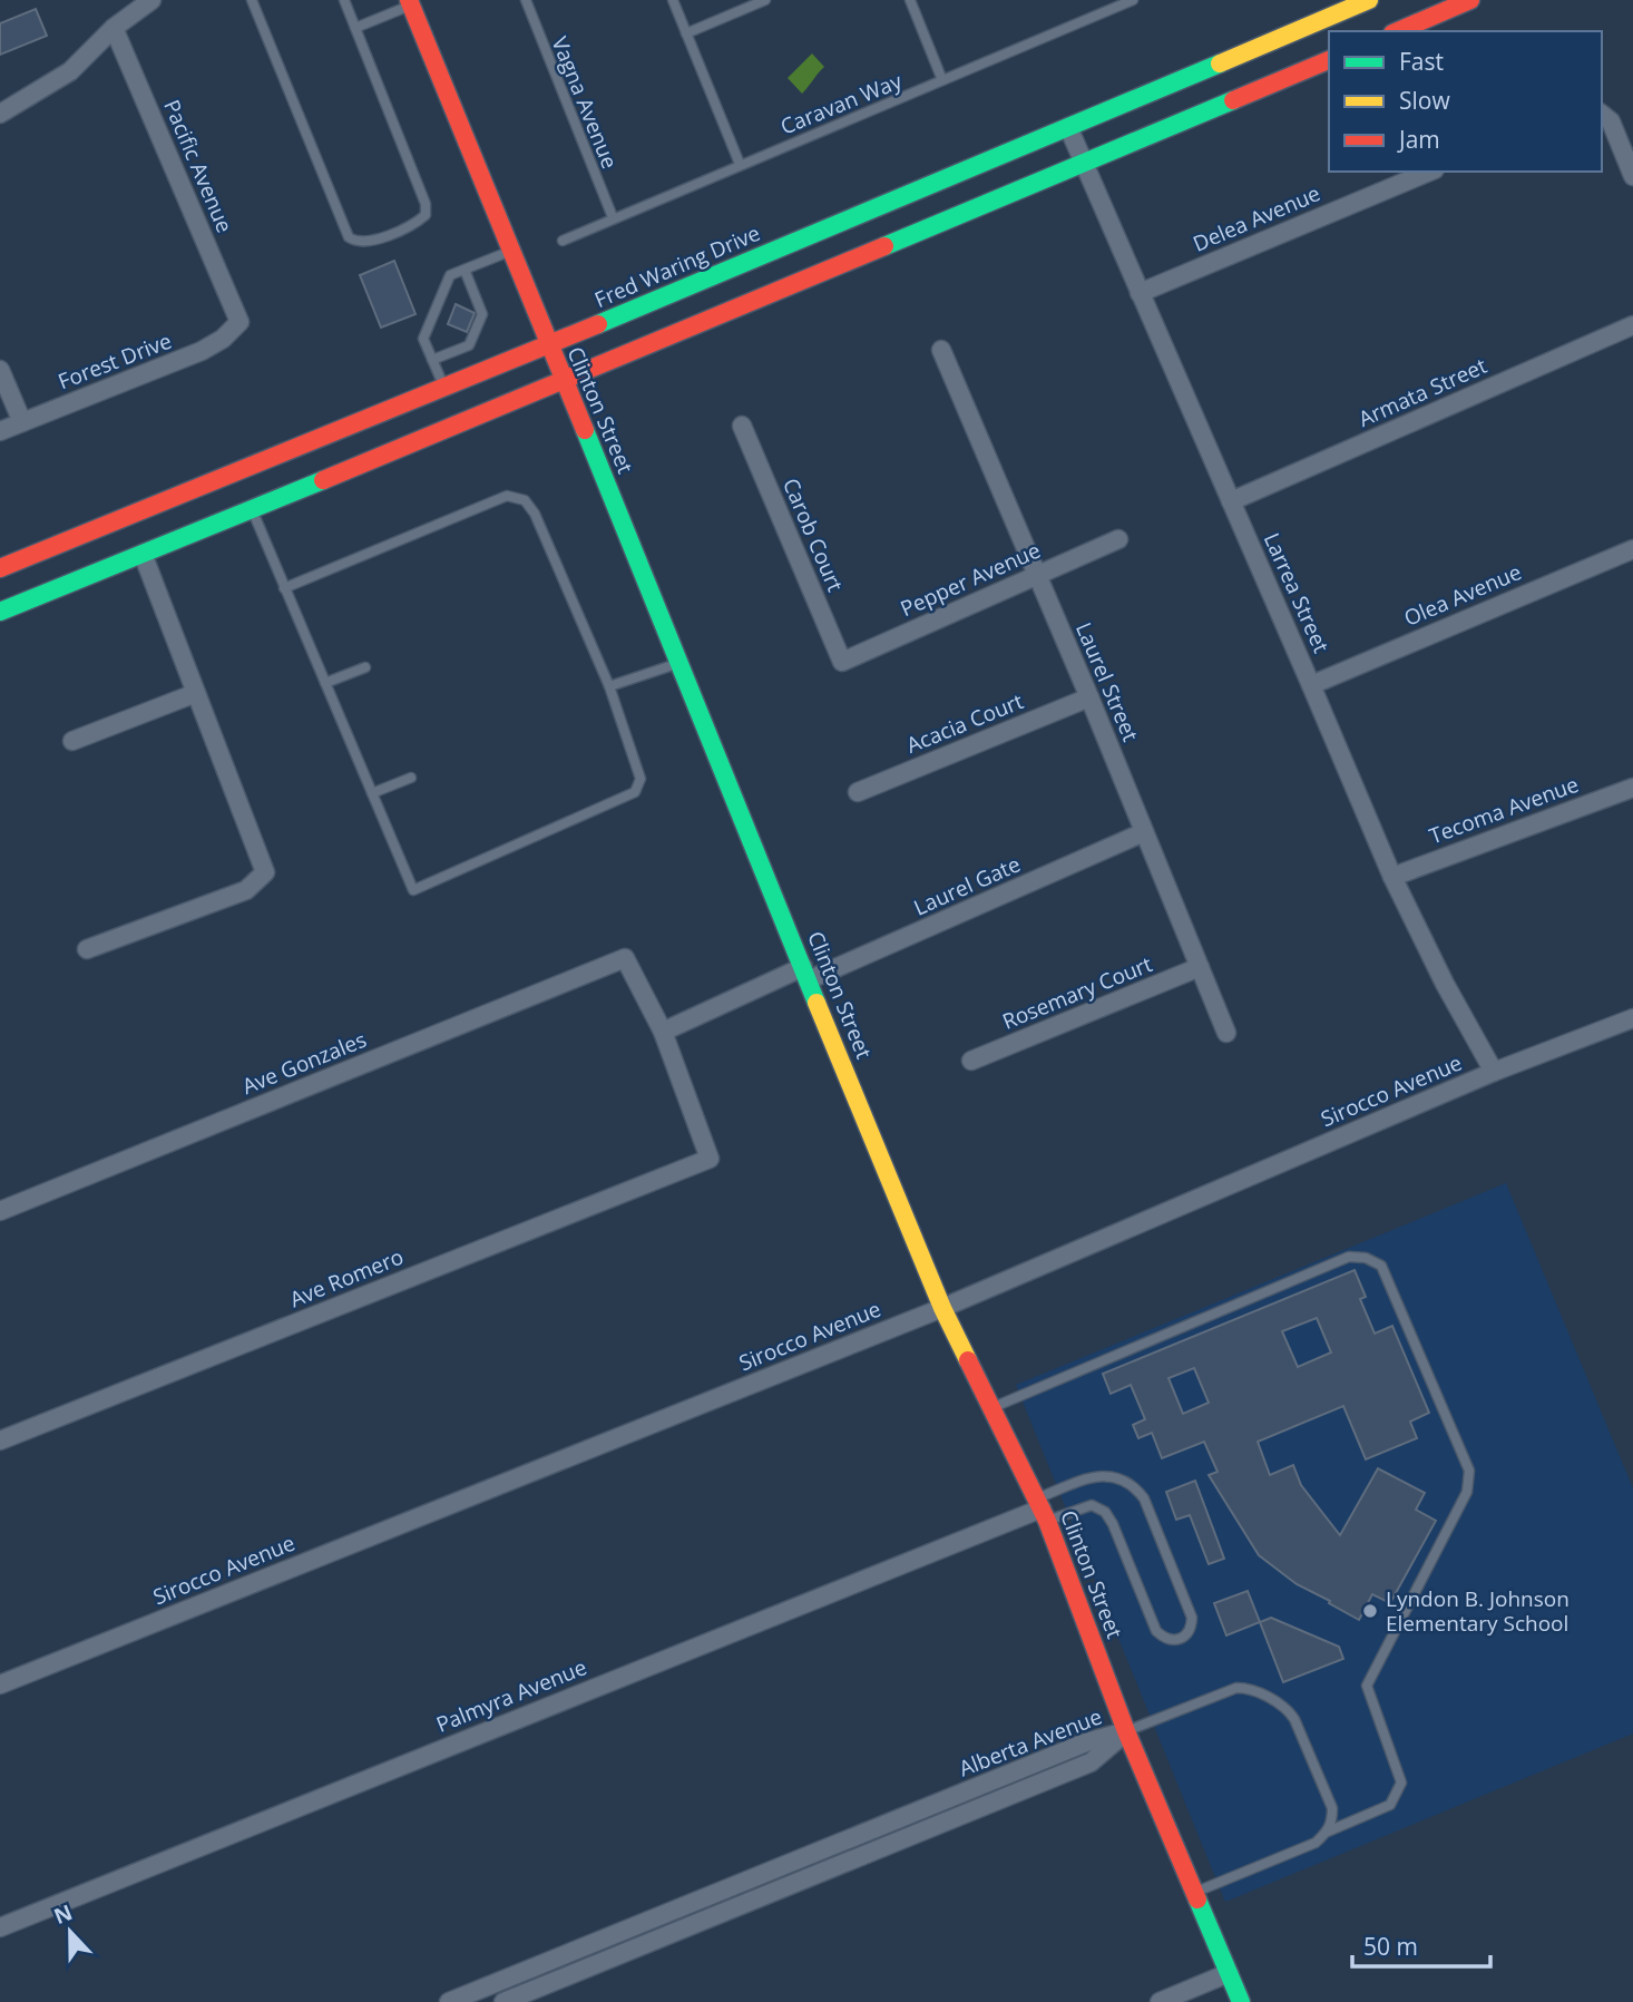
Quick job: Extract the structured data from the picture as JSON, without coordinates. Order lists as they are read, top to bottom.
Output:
{
  "streets": {
    "main road": ["Fred Waring Drive", "Clinton Street"],
    "street": [
      "Pacific Avenue",
      "Delea Avenue",
      "Forest Drive",
      "Armata Street",
      "Carob Court",
      "Pepper Avenue",
      "Larrea Street",
      "Olea Avenue",
      "Laurel Street",
      "Acacia Court",
      "Tecoma Avenue",
      "Laurel Gate",
      "Rosemary Court",
      "Ave Gonzales",
      "Sirocco Avenue",
      "Ave Romero",
      "Palmyra Avenue",
      "Alberta Avenue"
    ],
    "lane": ["Vagna Avenue", "Caravan Way"]
  },
  "crossings": [
    ["Vagna Avenue", "Caravan Way"],
    ["Pacific Avenue", "Forest Drive"],
    ["Delea Avenue", "Larrea Street"],
    ["Fred Waring Drive", "Clinton Street"],
    ["Fred Waring Drive", "Larrea Street"],
    ["Armata Street", "Larrea Street"],
    ["Clinton Street", "Laurel Gate"],
    ["Clinton Street", "Sirocco Avenue"],
    ["Clinton Street", "Palmyra Avenue"],
    ["Clinton Street", "Alberta Avenue"],
    ["Carob Court", "Pepper Avenue"],
    ["Pepper Avenue", "Laurel Street"],
    ["Larrea Street", "Olea Avenue"],
    ["Larrea Street", "Tecoma Avenue"],
    ["Larrea Street", "Sirocco Avenue"],
    ["Laurel Street", "Acacia Court"],
    ["Laurel Street", "Laurel Gate"],
    ["Laurel Street", "Rosemary Court"],
    ["Laurel Gate", "Ave Gonzales"],
    ["Laurel Gate", "Ave Romero"],
    ["Ave Gonzales", "Ave Romero"]
  ],
  "places": ["Lyndon B. Johnson Elementary School"],
  "legend": ["Fast", "Slow", "Jam"],
  "scale_bar": "50 m",
  "north": "top"
}
